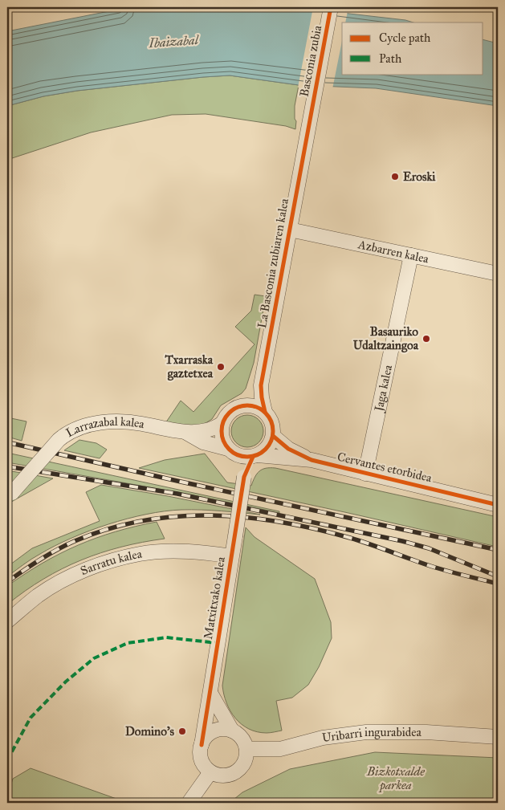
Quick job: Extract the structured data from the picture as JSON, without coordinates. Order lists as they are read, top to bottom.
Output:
{
  "streets": {
    "street": [
      "Basconia zubia",
      "Azbarren kalea",
      "La Basconia zubiaren kalea",
      "Jaga kalea",
      "Larrazabal kalea",
      "Cervantes etorbidea",
      "Sarratu kalea",
      "Matxitxako kalea",
      "Uribarri ingurabidea"
    ]
  },
  "crossings": [
    ["Basconia zubia", "La Basconia zubiaren kalea"],
    ["Azbarren kalea", "La Basconia zubiaren kalea"],
    ["Azbarren kalea", "Jaga kalea"],
    ["La Basconia zubiaren kalea", "Cervantes etorbidea"],
    ["La Basconia zubiaren kalea", "Matxitxako kalea"],
    ["Jaga kalea", "Cervantes etorbidea"],
    ["Cervantes etorbidea", "Matxitxako kalea"],
    ["Sarratu kalea", "Matxitxako kalea"],
    ["Matxitxako kalea", "Uribarri ingurabidea"]
  ],
  "water": ["Ibaizabal"],
  "parks": ["Bizkotxalde parkea"],
  "places": [
    "Eroski",
    "Basauriko Udaltzaingoa",
    "Txarraska gaztetxea",
    "Domino's"
  ],
  "legend": ["Cycle path", "Path"]
}
